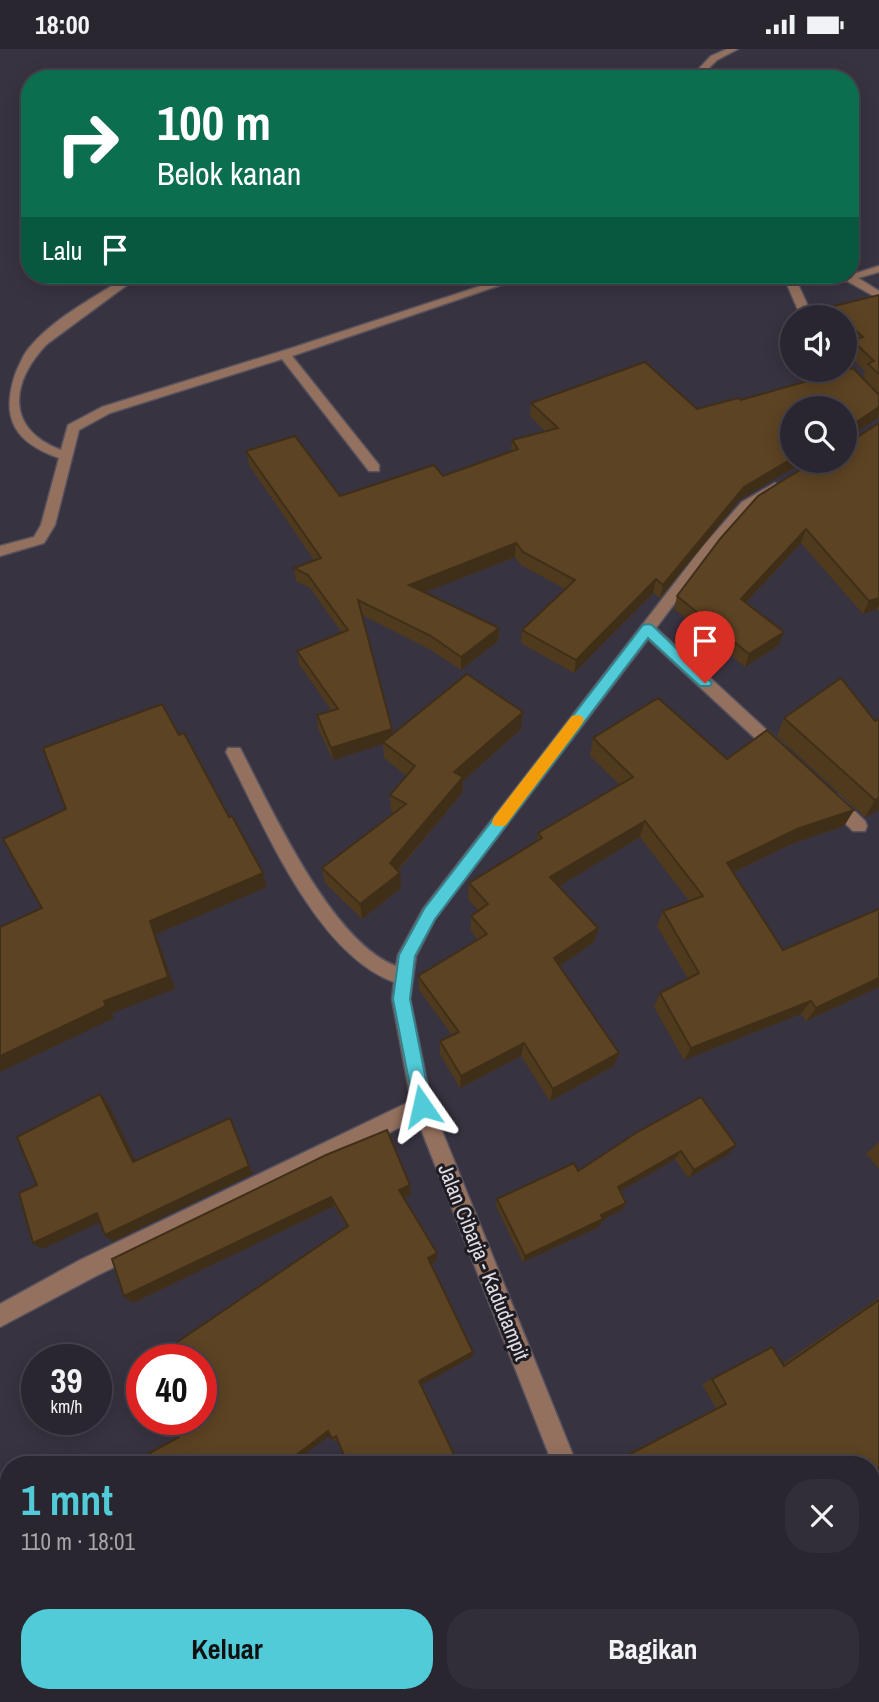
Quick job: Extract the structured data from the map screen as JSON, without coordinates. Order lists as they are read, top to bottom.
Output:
{
  "streets": {
    "street": ["Jalan Cibarja - Kadudampit"]
  },
  "page": {
    "status": "18:00",
    "turn": ["100 m", "Belok kanan"],
    "then": "Lalu",
    "speed": "39 km/h",
    "limit": "40",
    "heading": ["1 mnt", "110 m · 18:01"],
    "buttons": ["Keluar", "Bagikan"]
  }
}
